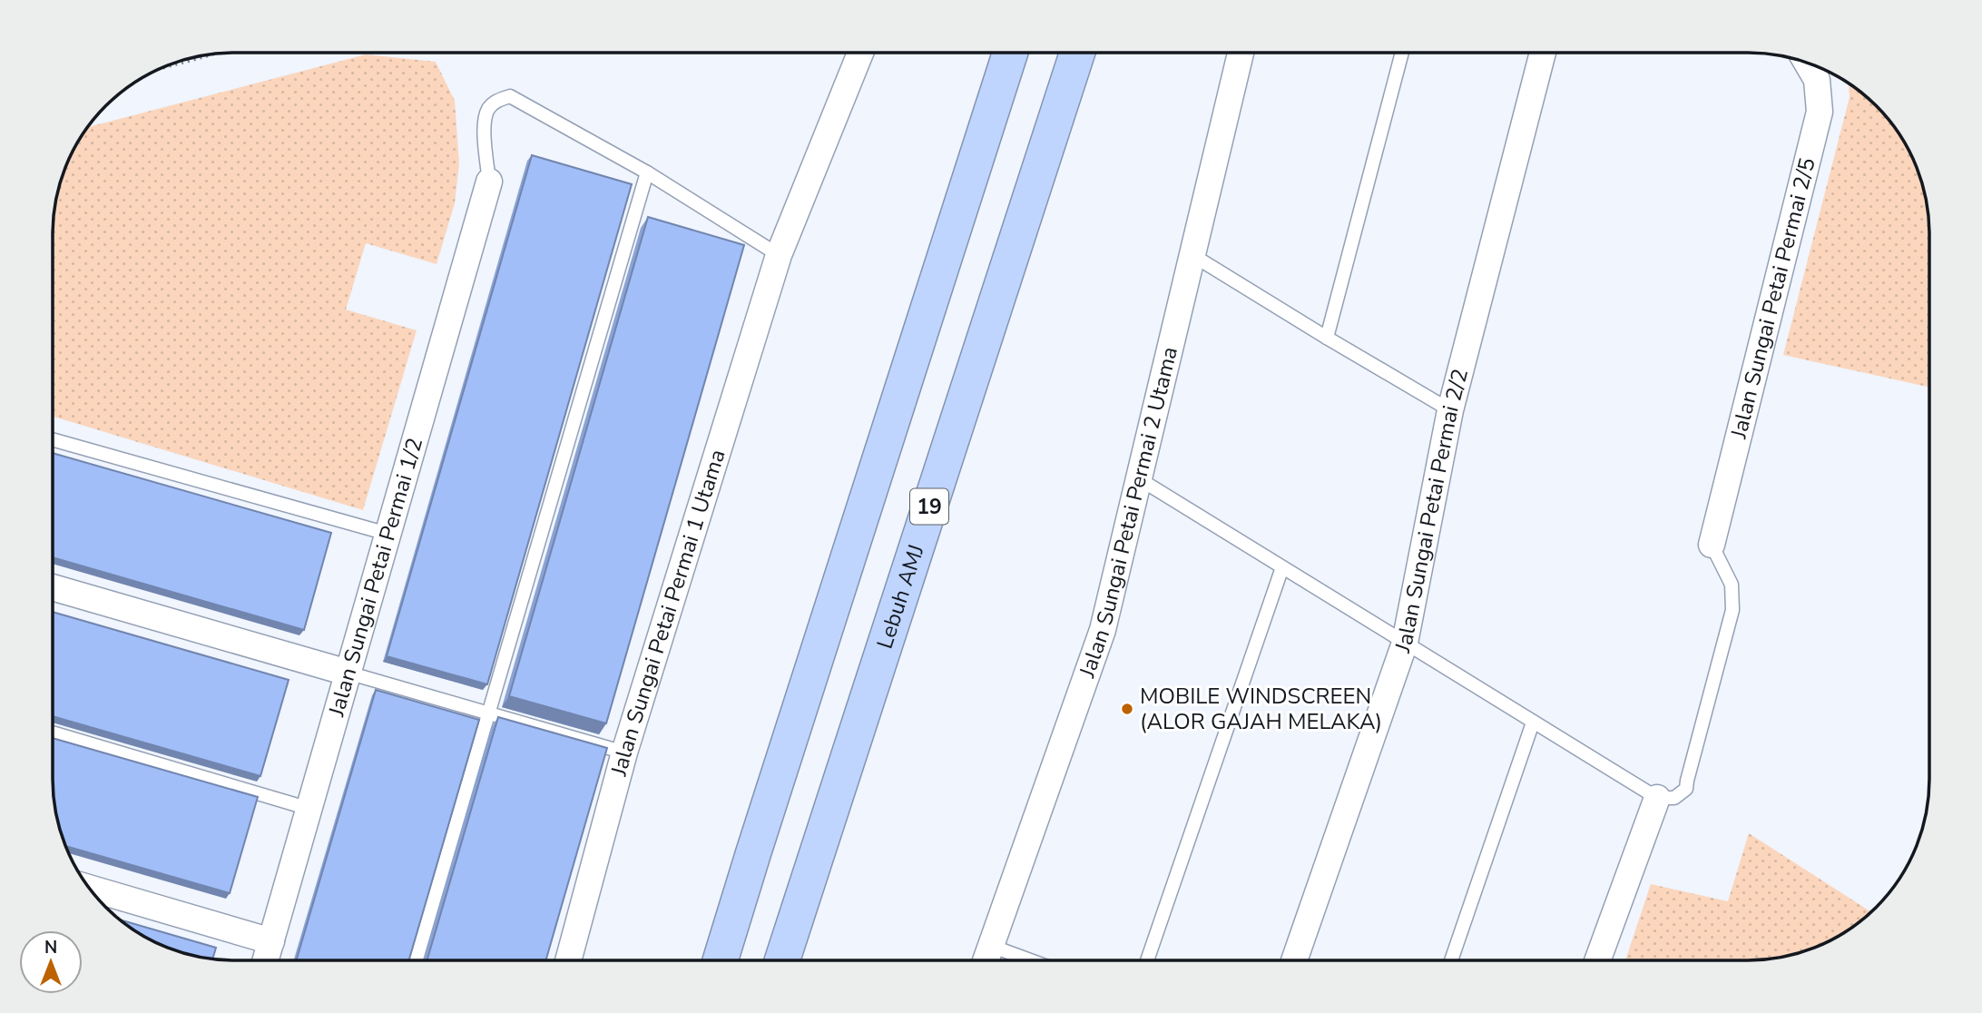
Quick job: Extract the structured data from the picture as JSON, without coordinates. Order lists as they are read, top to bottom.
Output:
{
  "streets": {
    "highway": ["19", "Lebuh AMJ"],
    "street": [
      "Jalan Sungai Petai Permai 2/5",
      "Jalan Sungai Petai Permai 2/2",
      "Jalan Sungai Petai Permai 2 Utama",
      "Jalan Sungai Petai Permai 1/2",
      "Jalan Sungai Petai Permai 1 Utama"
    ]
  },
  "places": ["MOBILE WINDSCREEN (ALOR GAJAH MELAKA)"],
  "north": "top"
}
